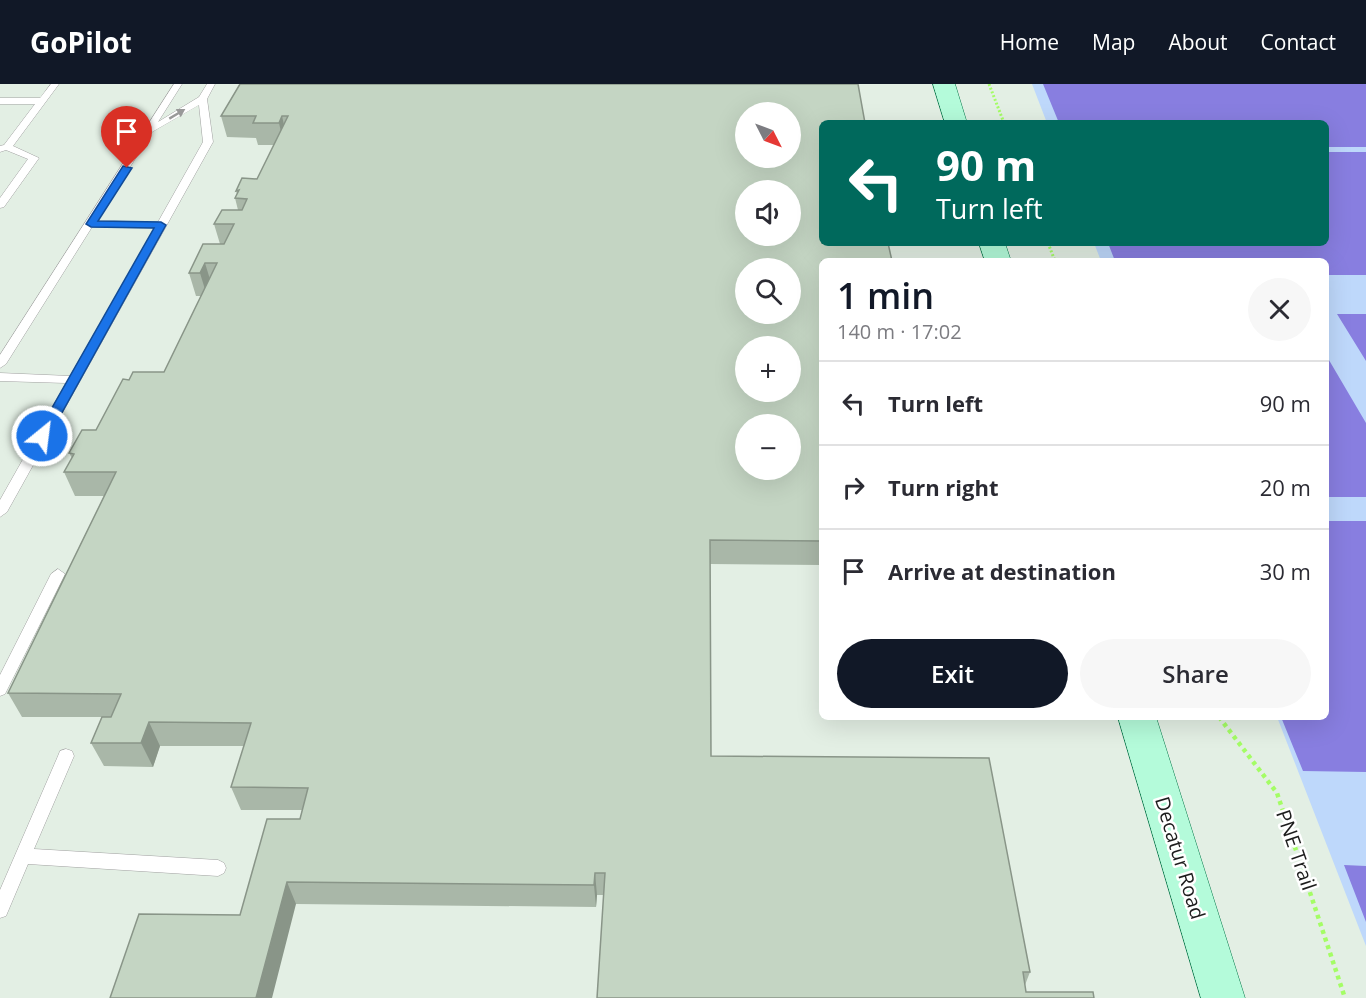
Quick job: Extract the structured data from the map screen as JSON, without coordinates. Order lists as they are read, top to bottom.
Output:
{
  "streets": {
    "street": ["Decatur Road"],
    "path": ["PNE Trail"]
  },
  "north": "bottom right",
  "page": {
    "header": "GoPilot",
    "nav": [
      "Home",
      "Map",
      "About",
      "Contact"
    ],
    "map_buttons": ["+", "−"],
    "turn": ["90 m", "Turn left"],
    "heading": ["1 min", "140 m · 17:02"],
    "list": [
      {
        "name": "Turn left",
        "value": "90 m"
      },
      {
        "name": "Turn right",
        "value": "20 m"
      },
      {
        "name": "Arrive at destination",
        "value": "30 m"
      }
    ],
    "buttons": ["Exit", "Share"]
  }
}
